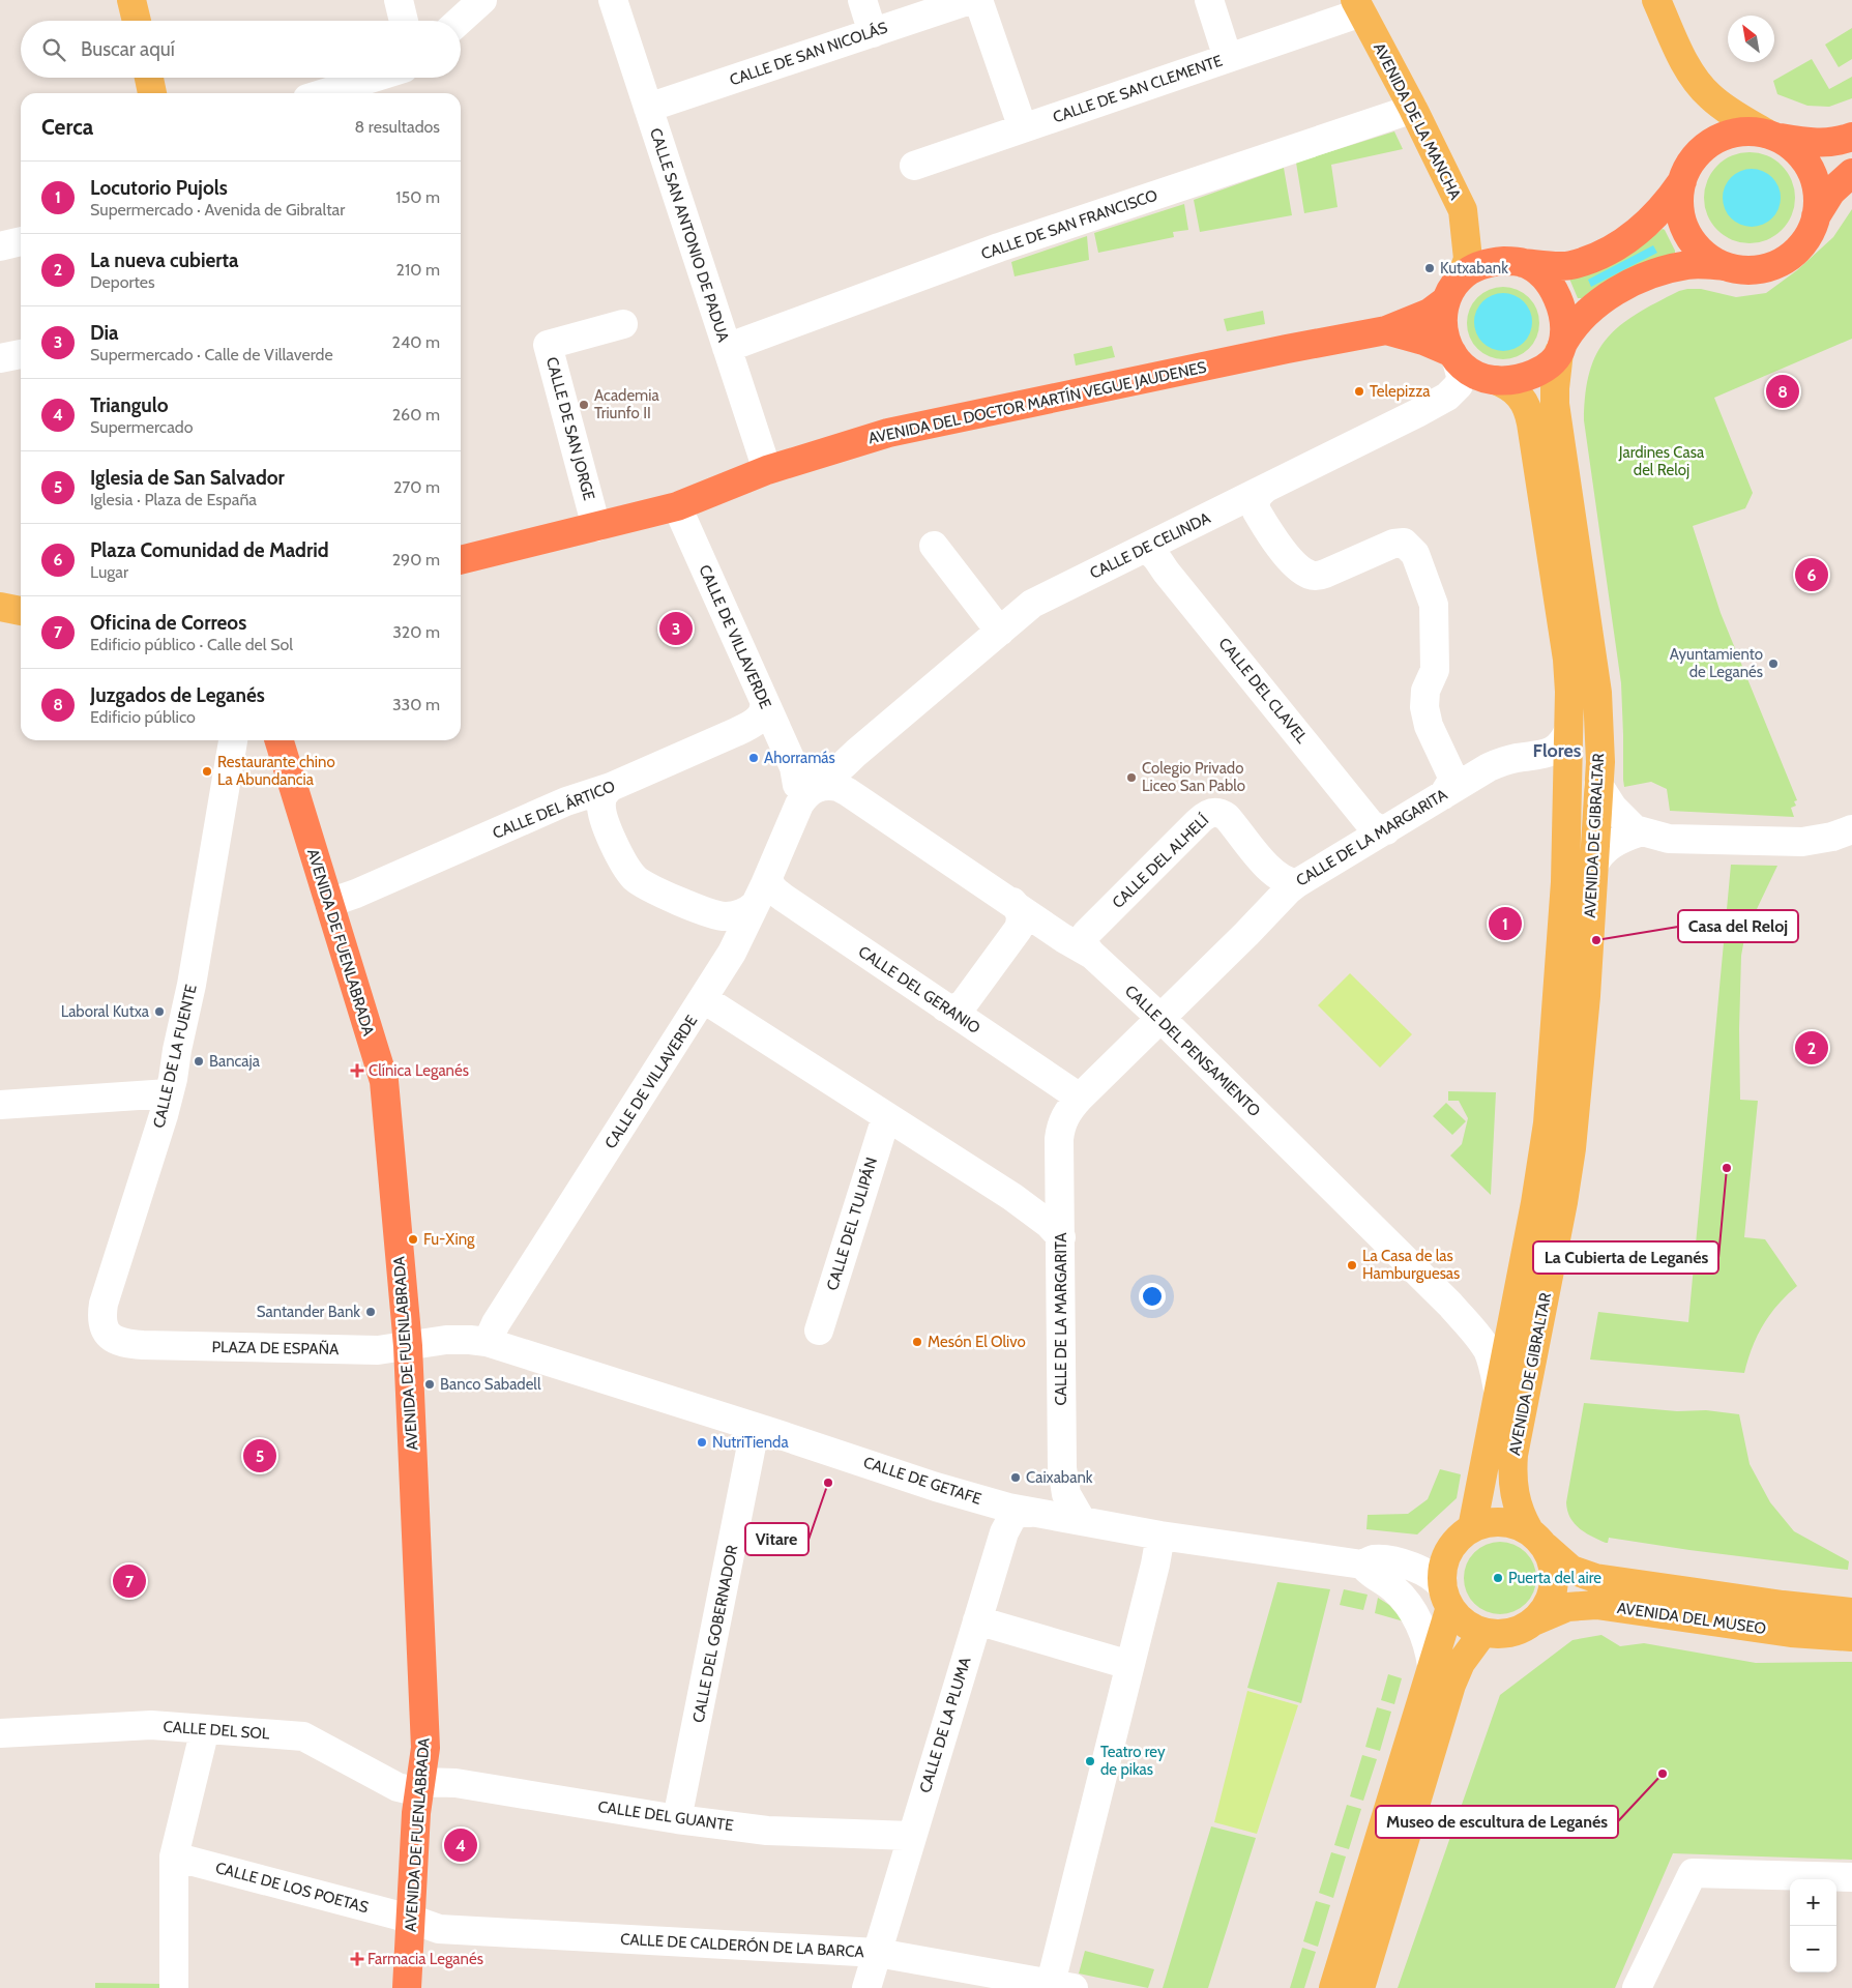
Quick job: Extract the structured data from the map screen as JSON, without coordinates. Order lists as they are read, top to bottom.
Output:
{
  "streets": {
    "highway": ["AVENIDA DEL DOCTOR MARTÍN VEGUE JAUDENES", "AVENIDA DE FUENLABRADA"],
    "main road": ["AVENIDA DE LA MANCHA", "AVENIDA DE GIBRALTAR", "AVENIDA DEL MUSEO"],
    "street": [
      "CALLE DE SAN NICOLÁS",
      "CALLE DE SAN CLEMENTE",
      "CALLE DE SAN FRANCISCO",
      "CALLE SAN ANTONIO DE PADUA",
      "CALLE DE SAN JORGE",
      "CALLE DE CELINDA",
      "CALLE DE VILLAVERDE",
      "CALLE DEL CLAVEL",
      "CALLE DEL ÁRTICO",
      "CALLE DE LA MARGARITA",
      "CALLE DEL ALHELÍ",
      "CALLE DEL GERANIO",
      "CALLE DEL PENSAMIENTO",
      "CALLE DE LA FUENTE",
      "CALLE DEL TULIPÁN",
      "PLAZA DE ESPAÑA",
      "CALLE DE GETAFE",
      "CALLE DEL GOBERNADOR",
      "CALLE DE LA PLUMA",
      "CALLE DEL SOL",
      "CALLE DEL GUANTE",
      "CALLE DE LOS POETAS",
      "CALLE DE CALDERÓN DE LA BARCA"
    ]
  },
  "crossings": [
    ["CALLE DE SAN NICOLÁS", "CALLE SAN ANTONIO DE PADUA"],
    ["CALLE DE SAN CLEMENTE", "AVENIDA DE LA MANCHA"],
    ["AVENIDA DE LA MANCHA", "CALLE DE SAN FRANCISCO"],
    ["AVENIDA DE LA MANCHA", "AVENIDA DEL DOCTOR MARTÍN VEGUE JAUDENES"],
    ["AVENIDA DE LA MANCHA", "CALLE DE CELINDA"],
    ["AVENIDA DE LA MANCHA", "AVENIDA DE GIBRALTAR"],
    ["CALLE DE SAN FRANCISCO", "CALLE SAN ANTONIO DE PADUA"],
    ["CALLE SAN ANTONIO DE PADUA", "AVENIDA DEL DOCTOR MARTÍN VEGUE JAUDENES"],
    ["AVENIDA DEL DOCTOR MARTÍN VEGUE JAUDENES", "CALLE DE SAN JORGE"],
    ["AVENIDA DEL DOCTOR MARTÍN VEGUE JAUDENES", "CALLE DE CELINDA"],
    ["AVENIDA DEL DOCTOR MARTÍN VEGUE JAUDENES", "CALLE DE VILLAVERDE"],
    ["AVENIDA DEL DOCTOR MARTÍN VEGUE JAUDENES", "AVENIDA DE GIBRALTAR"],
    ["CALLE DE CELINDA", "CALLE DE VILLAVERDE"],
    ["CALLE DE CELINDA", "CALLE DEL CLAVEL"],
    ["CALLE DE CELINDA", "AVENIDA DE GIBRALTAR"],
    ["CALLE DE CELINDA", "CALLE DEL PENSAMIENTO"],
    ["CALLE DE VILLAVERDE", "CALLE DEL ÁRTICO"],
    ["CALLE DE VILLAVERDE", "CALLE DEL GERANIO"],
    ["CALLE DE VILLAVERDE", "CALLE DEL PENSAMIENTO"],
    ["CALLE DE VILLAVERDE", "PLAZA DE ESPAÑA"],
    ["CALLE DE VILLAVERDE", "CALLE DE GETAFE"],
    ["CALLE DEL CLAVEL", "CALLE DE LA MARGARITA"],
    ["CALLE DEL ÁRTICO", "AVENIDA DE FUENLABRADA"],
    ["AVENIDA DE GIBRALTAR", "CALLE DE LA MARGARITA"],
    ["AVENIDA DE GIBRALTAR", "CALLE DEL PENSAMIENTO"],
    ["AVENIDA DE GIBRALTAR", "CALLE DE GETAFE"],
    ["AVENIDA DE GIBRALTAR", "AVENIDA DEL MUSEO"],
    ["CALLE DE LA MARGARITA", "CALLE DEL ALHELÍ"],
    ["CALLE DE LA MARGARITA", "CALLE DEL GERANIO"],
    ["CALLE DE LA MARGARITA", "CALLE DEL PENSAMIENTO"],
    ["CALLE DE LA MARGARITA", "CALLE DE GETAFE"],
    ["CALLE DEL ALHELÍ", "CALLE DEL PENSAMIENTO"],
    ["AVENIDA DE FUENLABRADA", "PLAZA DE ESPAÑA"],
    ["AVENIDA DE FUENLABRADA", "CALLE DEL SOL"],
    ["AVENIDA DE FUENLABRADA", "CALLE DEL GUANTE"],
    ["AVENIDA DE FUENLABRADA", "CALLE DE LOS POETAS"],
    ["AVENIDA DE FUENLABRADA", "CALLE DE CALDERÓN DE LA BARCA"],
    ["CALLE DE LA FUENTE", "PLAZA DE ESPAÑA"],
    ["PLAZA DE ESPAÑA", "CALLE DE GETAFE"],
    ["CALLE DE GETAFE", "AVENIDA DEL MUSEO"],
    ["CALLE DE GETAFE", "CALLE DEL GOBERNADOR"],
    ["CALLE DE GETAFE", "CALLE DE LA PLUMA"],
    ["CALLE DEL GOBERNADOR", "CALLE DEL GUANTE"],
    ["CALLE DE LA PLUMA", "CALLE DEL GUANTE"],
    ["CALLE DE LA PLUMA", "CALLE DE CALDERÓN DE LA BARCA"],
    ["CALLE DEL SOL", "CALLE DEL GUANTE"],
    ["CALLE DE LOS POETAS", "CALLE DE CALDERÓN DE LA BARCA"]
  ],
  "districts": ["Flores"],
  "parks": ["Jardines Casa del Reloj"],
  "places": {
    "other": [
      "Kutxabank",
      "Telepizza",
      "Academia Triunfo II",
      "Ayuntamiento de Leganés",
      "Ahorramás",
      "Restaurante chino La Abundancia",
      "Colegio Privado Liceo San Pablo",
      "Casa del Reloj",
      "Laboral Kutxa",
      "Bancaja",
      "La Cubierta de Leganés",
      "Fu-Xing",
      "La Casa de las Hamburguesas",
      "Santander Bank",
      "Mesón El Olivo",
      "Banco Sabadell",
      "NutriTienda",
      "Caixabank",
      "Vitare",
      "Puerta del aire",
      "Teatro rey de pikas",
      "Museo de escultura de Leganés"
    ],
    "health": ["Clínica Leganés", "Farmacia Leganés"]
  },
  "north": "top left",
  "page": {
    "search": "Buscar aquí",
    "heading": ["Cerca", "8 resultados"],
    "list": [
      {
        "mark": "1",
        "name": "Locutorio Pujols",
        "note": "Supermercado · Avenida de Gibraltar",
        "value": "150 m"
      },
      {
        "mark": "2",
        "name": "La nueva cubierta",
        "note": "Deportes",
        "value": "210 m"
      },
      {
        "mark": "3",
        "name": "Dia",
        "note": "Supermercado · Calle de Villaverde",
        "value": "240 m"
      },
      {
        "mark": "4",
        "name": "Triangulo",
        "note": "Supermercado",
        "value": "260 m"
      },
      {
        "mark": "5",
        "name": "Iglesia de San Salvador",
        "note": "Iglesia · Plaza de España",
        "value": "270 m"
      },
      {
        "mark": "6",
        "name": "Plaza Comunidad de Madrid",
        "note": "Lugar",
        "value": "290 m"
      },
      {
        "mark": "7",
        "name": "Oficina de Correos",
        "note": "Edificio público · Calle del Sol",
        "value": "320 m"
      },
      {
        "mark": "8",
        "name": "Juzgados de Leganés",
        "note": "Edificio público",
        "value": "330 m"
      }
    ],
    "pins": [
      "8",
      "6",
      "3",
      "1",
      "2",
      "5",
      "7",
      "4"
    ],
    "map_buttons": ["+", "−"]
  }
}
